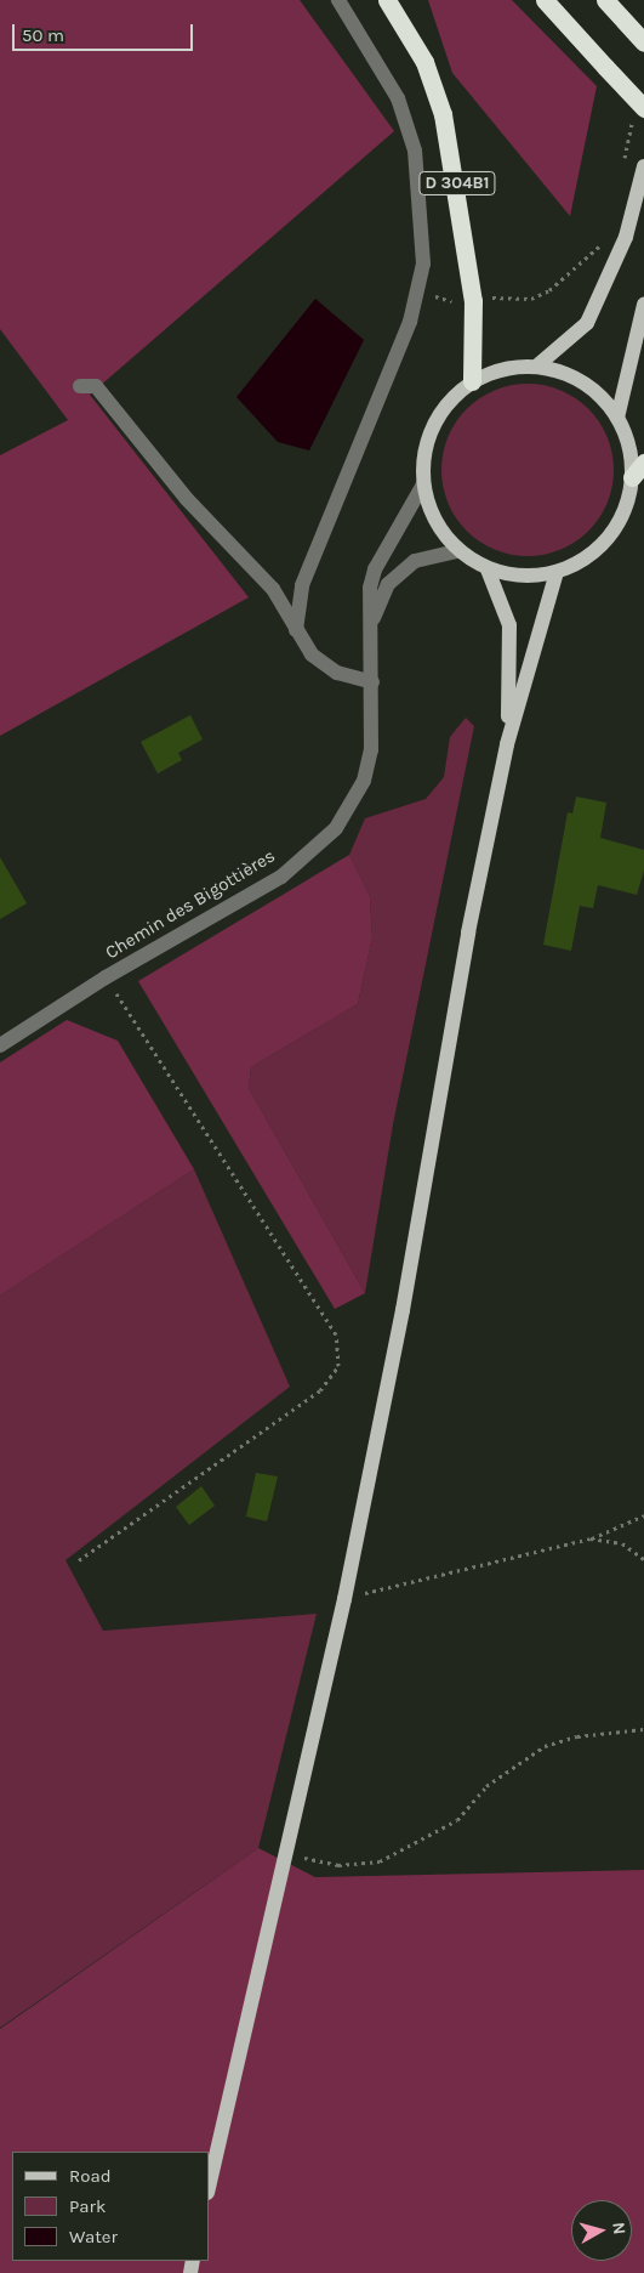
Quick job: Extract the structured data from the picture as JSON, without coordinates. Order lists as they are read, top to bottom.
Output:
{
  "streets": {
    "highway": ["D 304B1"],
    "street": ["Chemin des Bigottières"]
  },
  "crossings": [
    ["D 304B1", "Chemin des Bigottières"]
  ],
  "legend": ["Road", "Park", "Water"],
  "scale_bar": "50 m",
  "north": "right"
}
